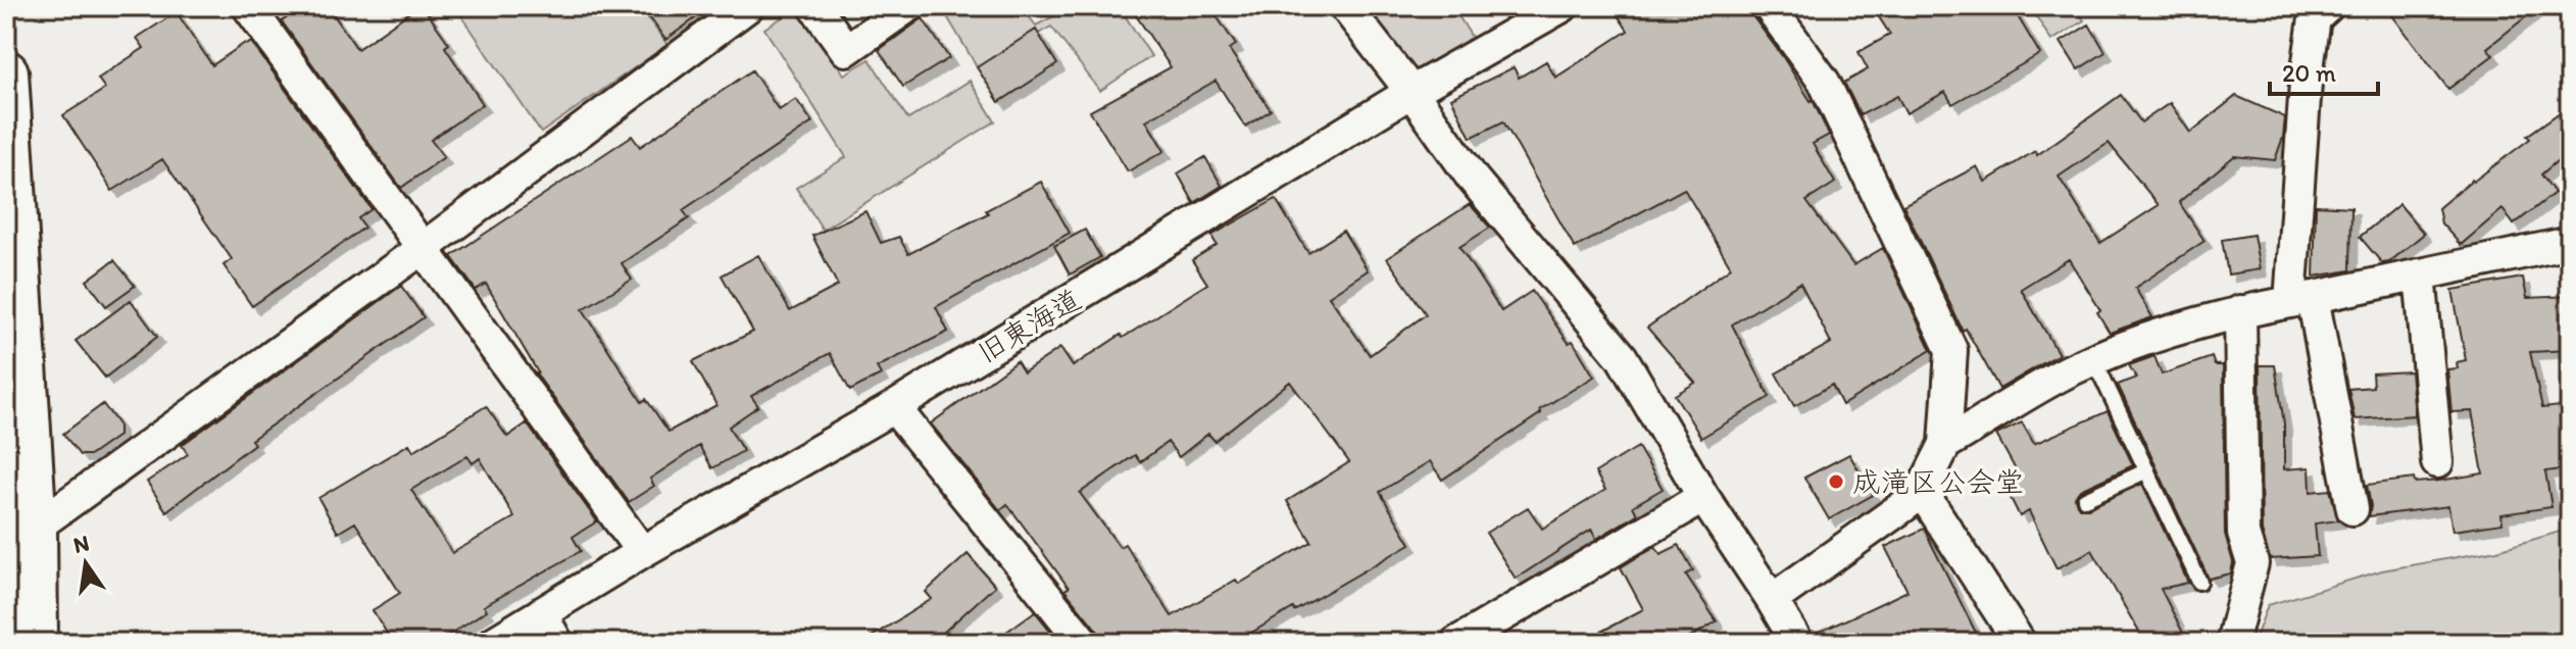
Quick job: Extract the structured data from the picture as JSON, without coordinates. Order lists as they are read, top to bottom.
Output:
{
  "streets": {
    "street": ["旧東海道"]
  },
  "places": ["成滝区公会堂"],
  "scale_bar": "20 m",
  "north": "top"
}
